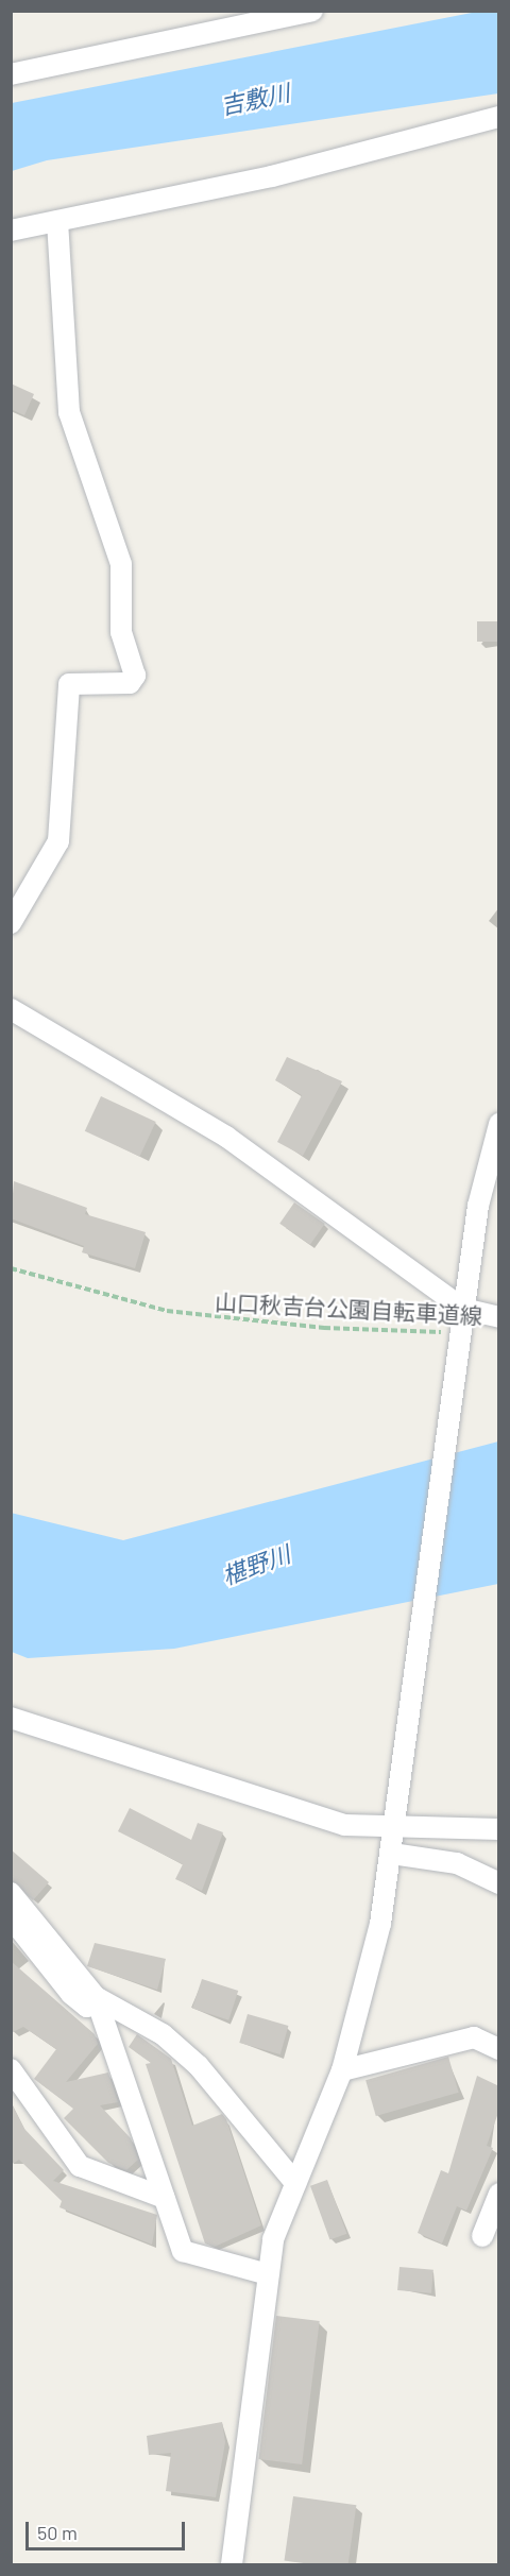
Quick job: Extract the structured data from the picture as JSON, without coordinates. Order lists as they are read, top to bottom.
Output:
{
  "streets": {
    "path": ["山口秋吉台公園自転車道線"]
  },
  "water": ["吉敷川", "椹野川"],
  "scale_bar": "50 m"
}
